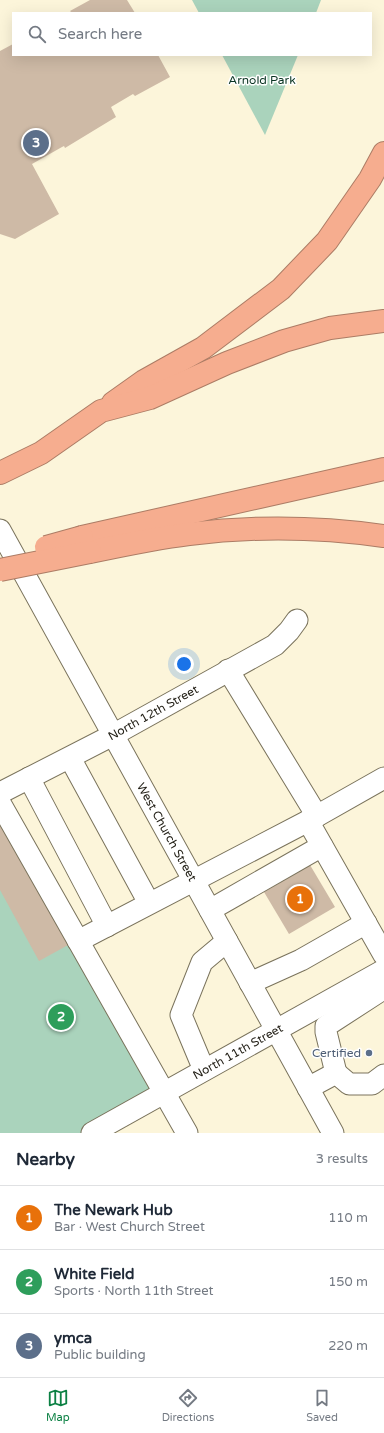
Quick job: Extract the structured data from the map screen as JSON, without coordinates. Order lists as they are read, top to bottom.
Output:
{
  "streets": {
    "street": ["North 12th Street", "West Church Street", "North 11th Street"]
  },
  "crossings": [
    ["North 12th Street", "West Church Street"],
    ["West Church Street", "North 11th Street"]
  ],
  "parks": ["Arnold Park"],
  "places": ["Certified"],
  "page": {
    "search": "Search here",
    "pins": ["3", "1", "2"],
    "heading": ["Nearby", "3 results"],
    "list": [
      {
        "mark": "1",
        "name": "The Newark Hub",
        "note": "Bar · West Church Street",
        "value": "110 m"
      },
      {
        "mark": "2",
        "name": "White Field",
        "note": "Sports · North 11th Street",
        "value": "150 m"
      },
      {
        "mark": "3",
        "name": "ymca",
        "note": "Public building",
        "value": "220 m"
      }
    ],
    "nav": ["Map", "Directions", "Saved"]
  }
}
